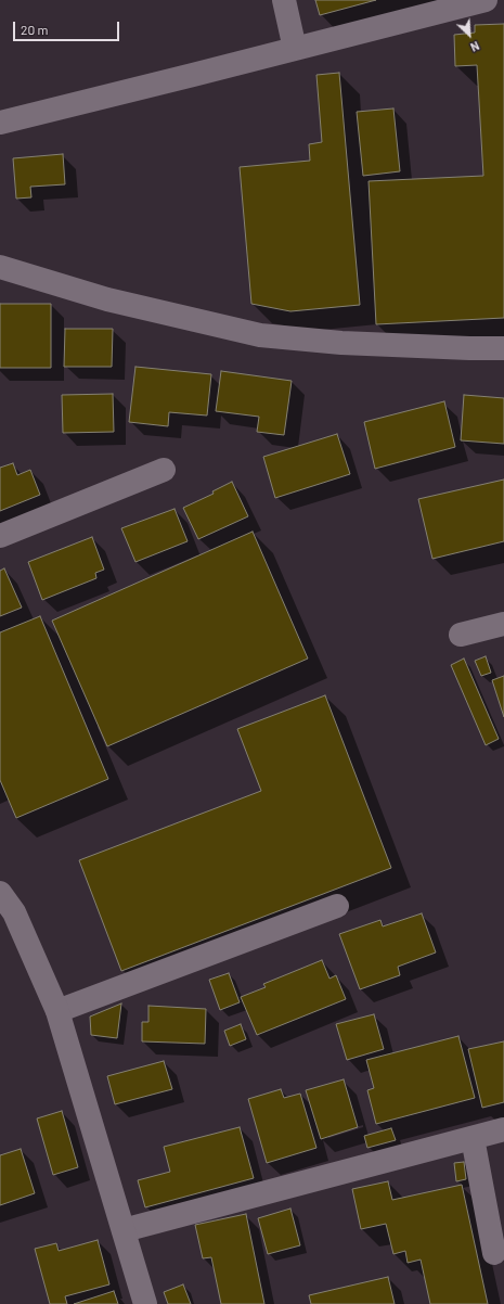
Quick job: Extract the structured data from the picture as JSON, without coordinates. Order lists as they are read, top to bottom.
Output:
{
  "scale_bar": "20 m",
  "north": "bottom right"
}
